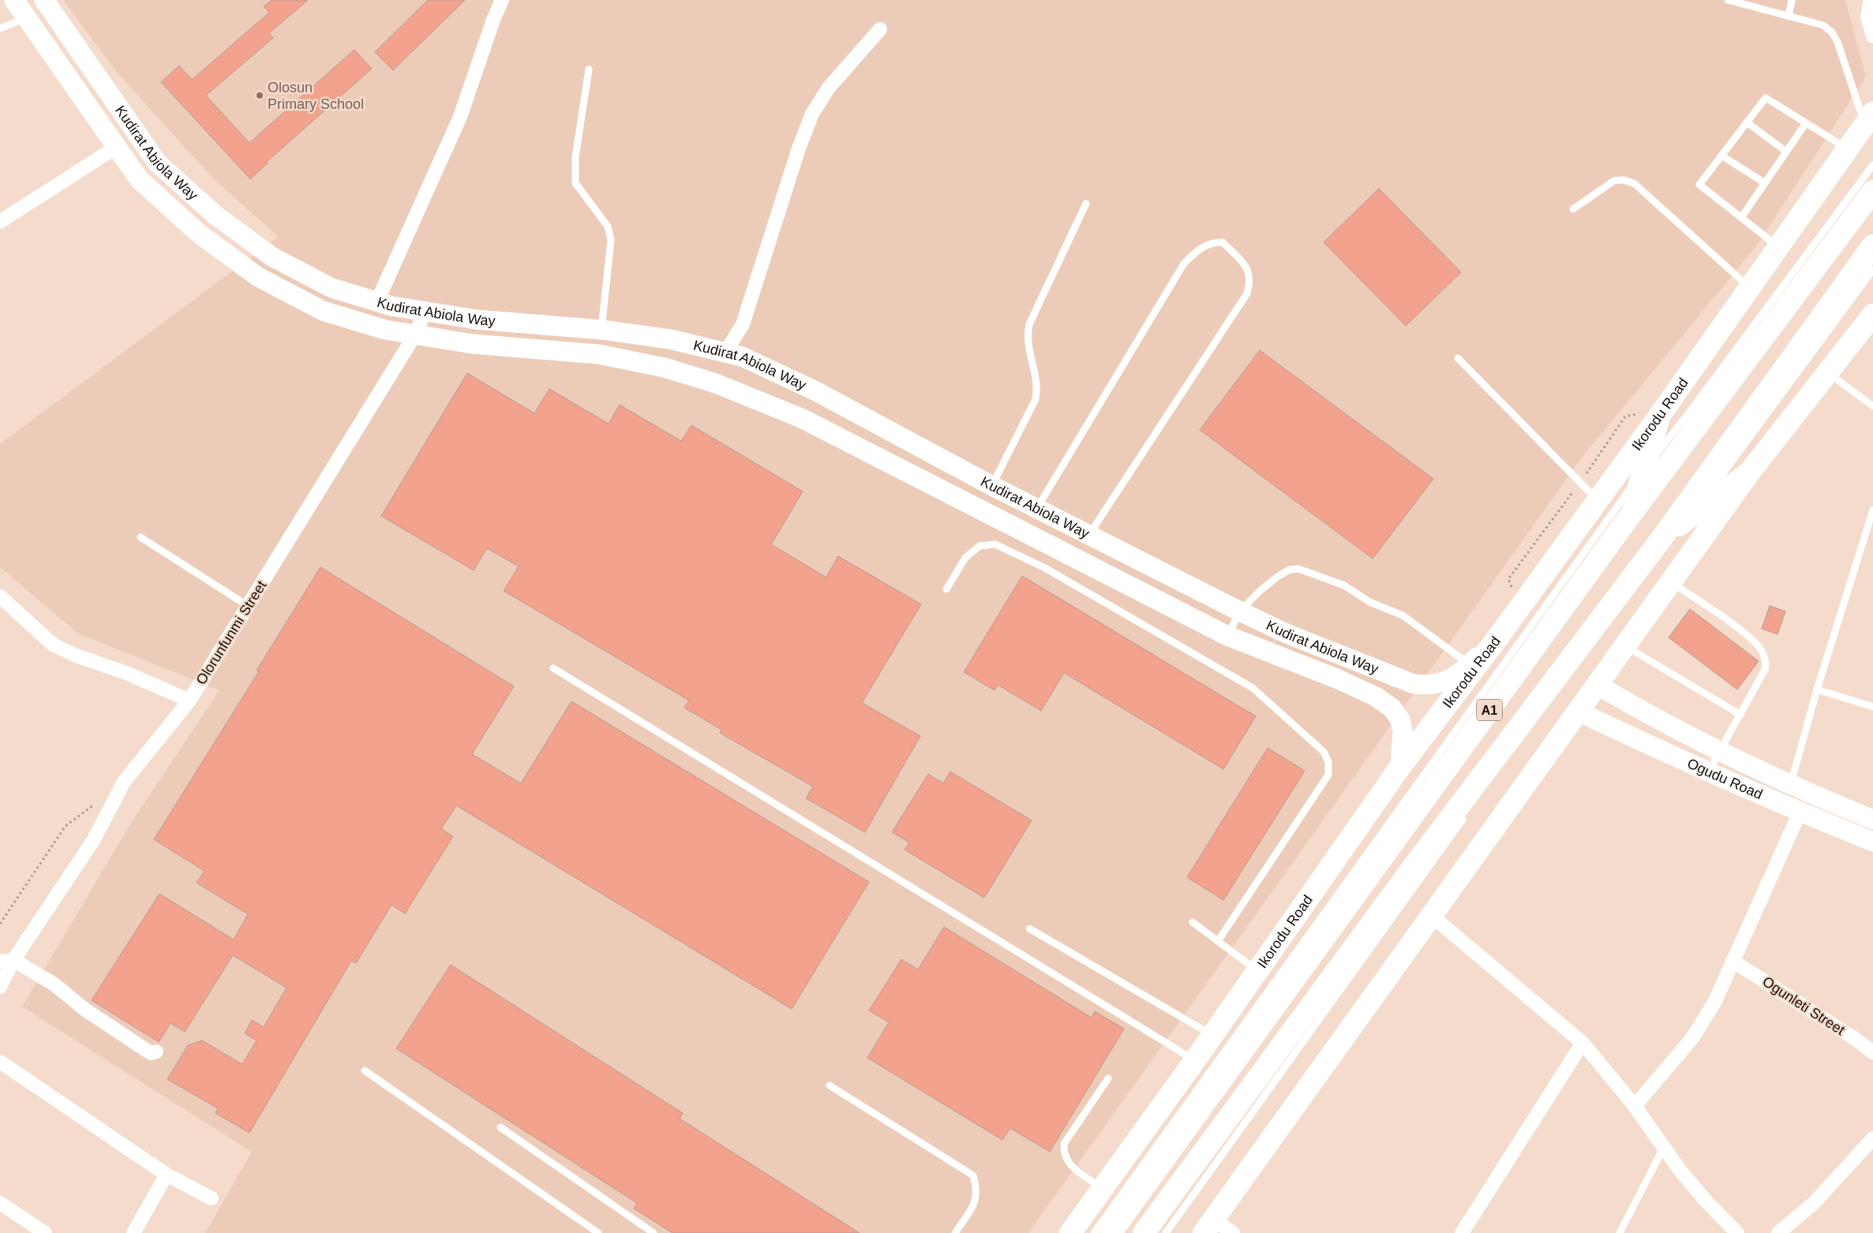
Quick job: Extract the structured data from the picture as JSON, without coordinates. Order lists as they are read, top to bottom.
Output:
{
  "streets": {
    "main road": [
      "Kudirat Abiola Way",
      "Ikorodu Road",
      "A1",
      "Ogudu Road"
    ],
    "street": ["Olorunfunmi Street", "Ogunleti Street"]
  },
  "crossings": [
    ["Kudirat Abiola Way", "Ikorodu Road"],
    ["Kudirat Abiola Way", "Olorunfunmi Street"]
  ],
  "places": ["Olosun Primary School"]
}
